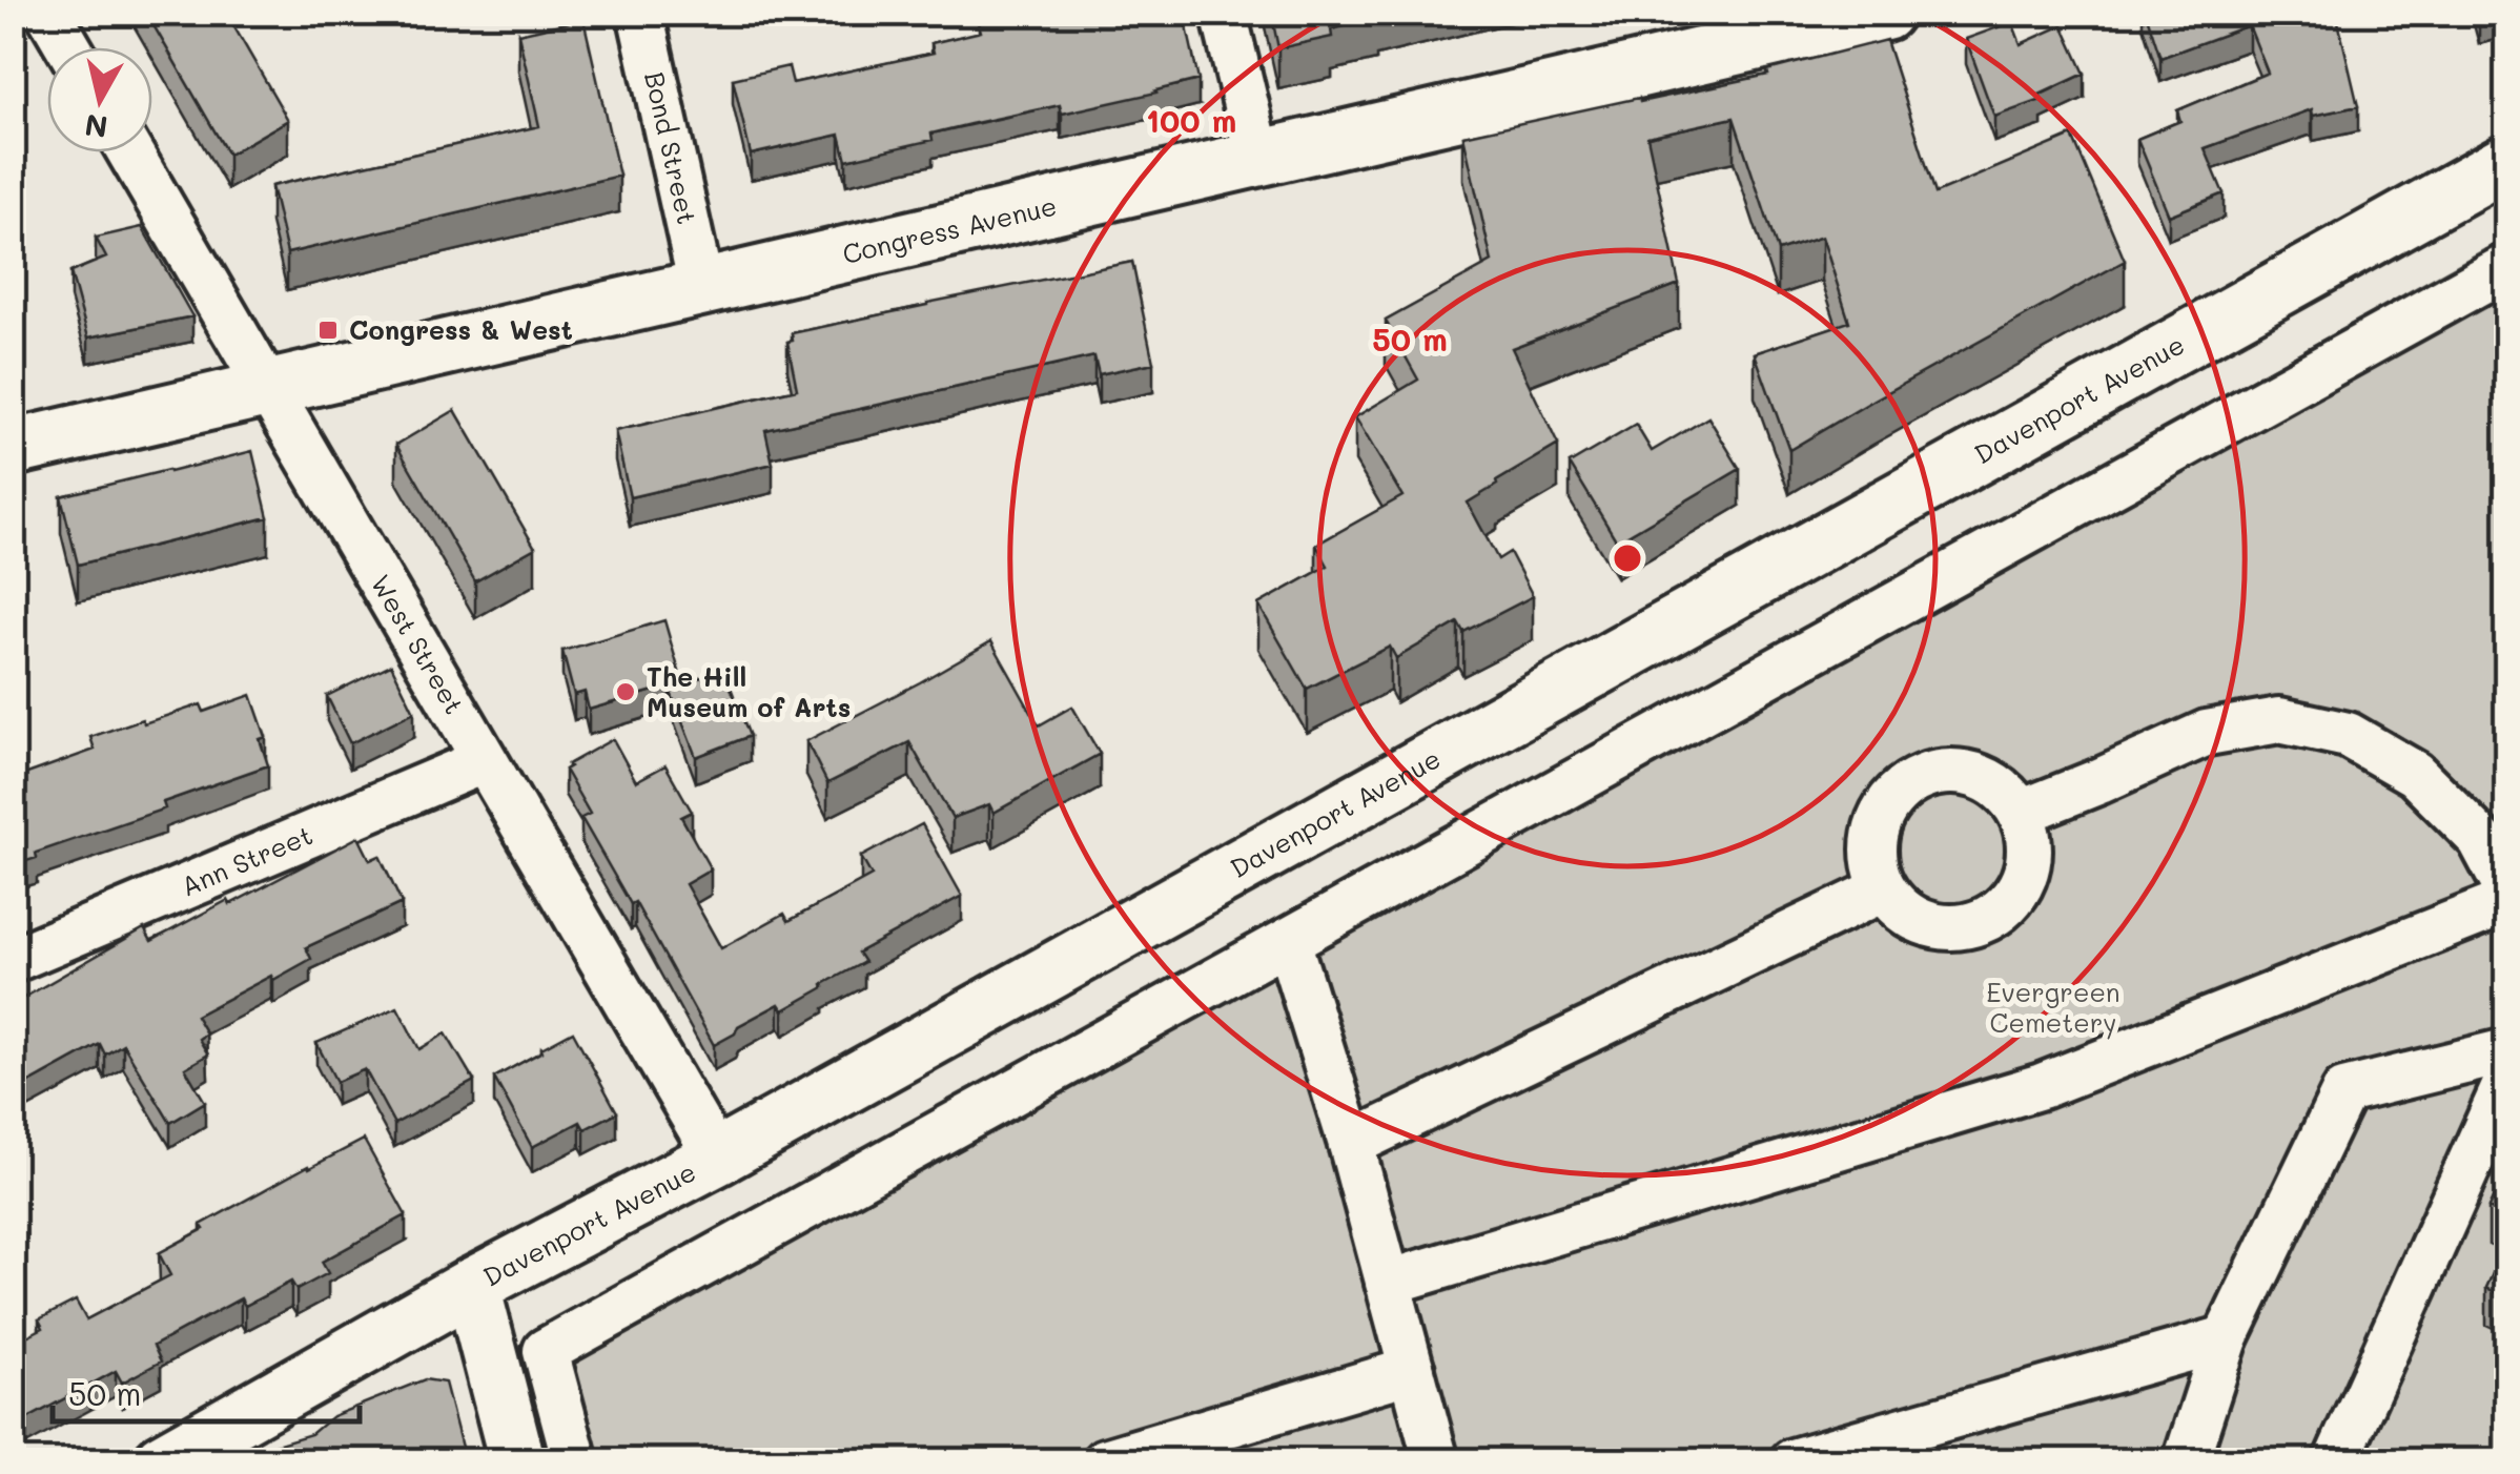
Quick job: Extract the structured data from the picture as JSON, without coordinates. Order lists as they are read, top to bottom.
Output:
{
  "streets": {
    "main road": ["Congress Avenue", "Davenport Avenue"],
    "street": ["Bond Street", "West Street", "Ann Street"]
  },
  "crossings": [
    ["Bond Street", "Congress Avenue"],
    ["Congress Avenue", "West Street"],
    ["Davenport Avenue", "West Street"],
    ["West Street", "Ann Street"]
  ],
  "parks": ["Evergreen Cemetery"],
  "places": {
    "transit": ["Congress & West"],
    "other": ["The Hill Museum of Arts"]
  },
  "scale_bar": "50 m",
  "north": "bottom",
  "rings": ["100 m", "50 m"]
}
